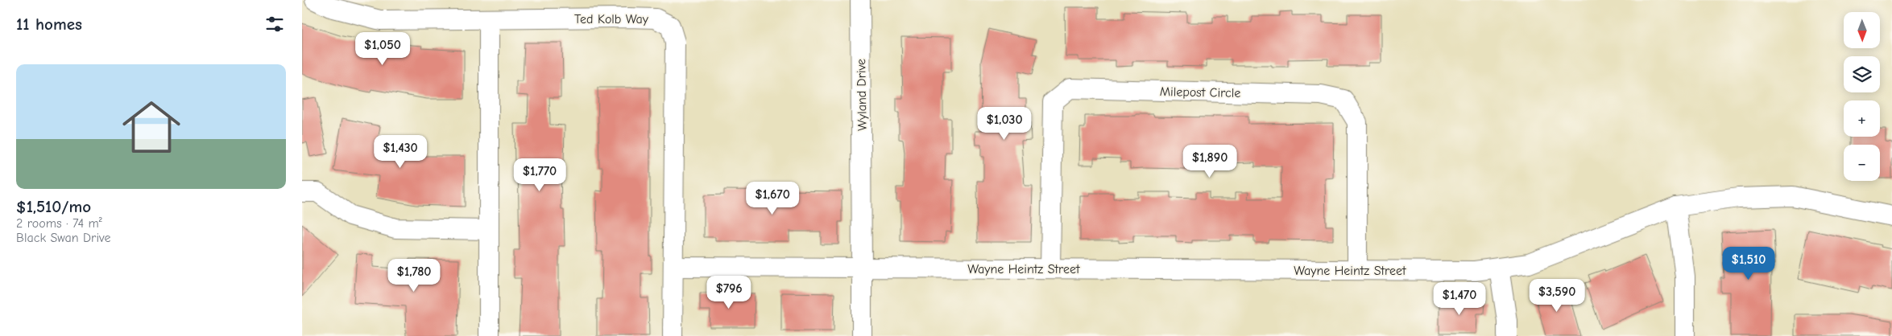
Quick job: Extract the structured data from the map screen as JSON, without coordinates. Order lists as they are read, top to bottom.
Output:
{
  "streets": {
    "street": [
      "Ted Kolb Way",
      "Milepost Circle",
      "Wyland Drive",
      "Wayne Heintz Street"
    ]
  },
  "crossings": [
    ["Ted Kolb Way", "Wayne Heintz Street"],
    ["Milepost Circle", "Wayne Heintz Street"],
    ["Wyland Drive", "Wayne Heintz Street"]
  ],
  "north": "bottom",
  "page": {
    "heading": "11 homes",
    "map_buttons": ["+", "−"],
    "price": [
      "$1,050",
      "$1,030",
      "$1,430",
      "$1,890",
      "$1,770",
      "$1,670",
      "$1,510",
      "$1,780",
      "$796",
      "$3,590",
      "$1,470"
    ],
    "list": [
      {
        "name": "$1,510/mo",
        "note": "2 rooms · 74 m² · Black Swan Drive"
      }
    ]
  }
}
